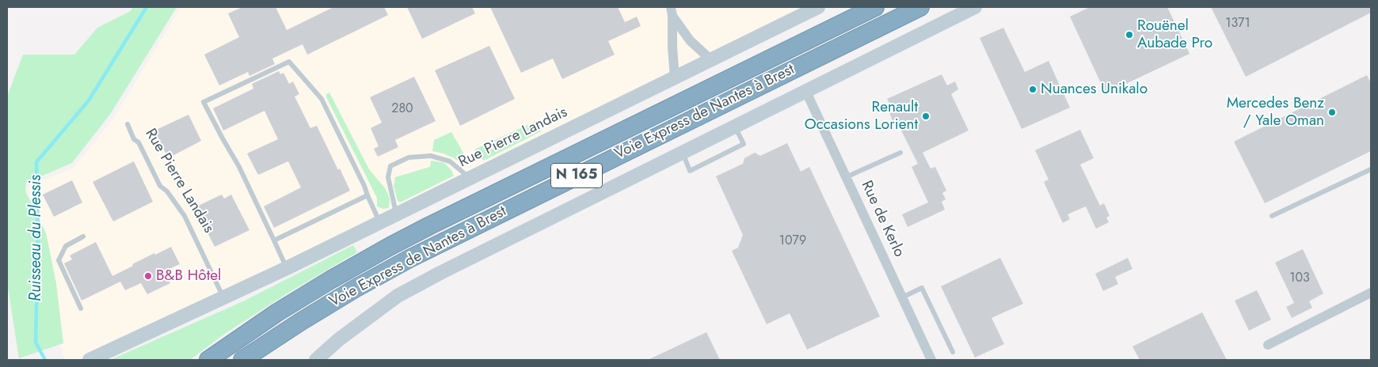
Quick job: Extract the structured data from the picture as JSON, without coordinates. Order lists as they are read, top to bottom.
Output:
{
  "streets": {
    "highway": ["Voie Express de Nantes à Brest", "N 165"],
    "street": ["Rue Pierre Landais", "Rue de Kerlo"]
  },
  "water": ["Ruisseau du Plessis"],
  "places": [
    "Rouënel Aubade Pro",
    "Nuances Unikalo",
    "Mercedes Benz / Yale Oman",
    "Renault Occasions Lorient",
    "B&B Hôtel"
  ],
  "house_numbers": [
    "1371",
    "280",
    "1079",
    "103"
  ]
}
